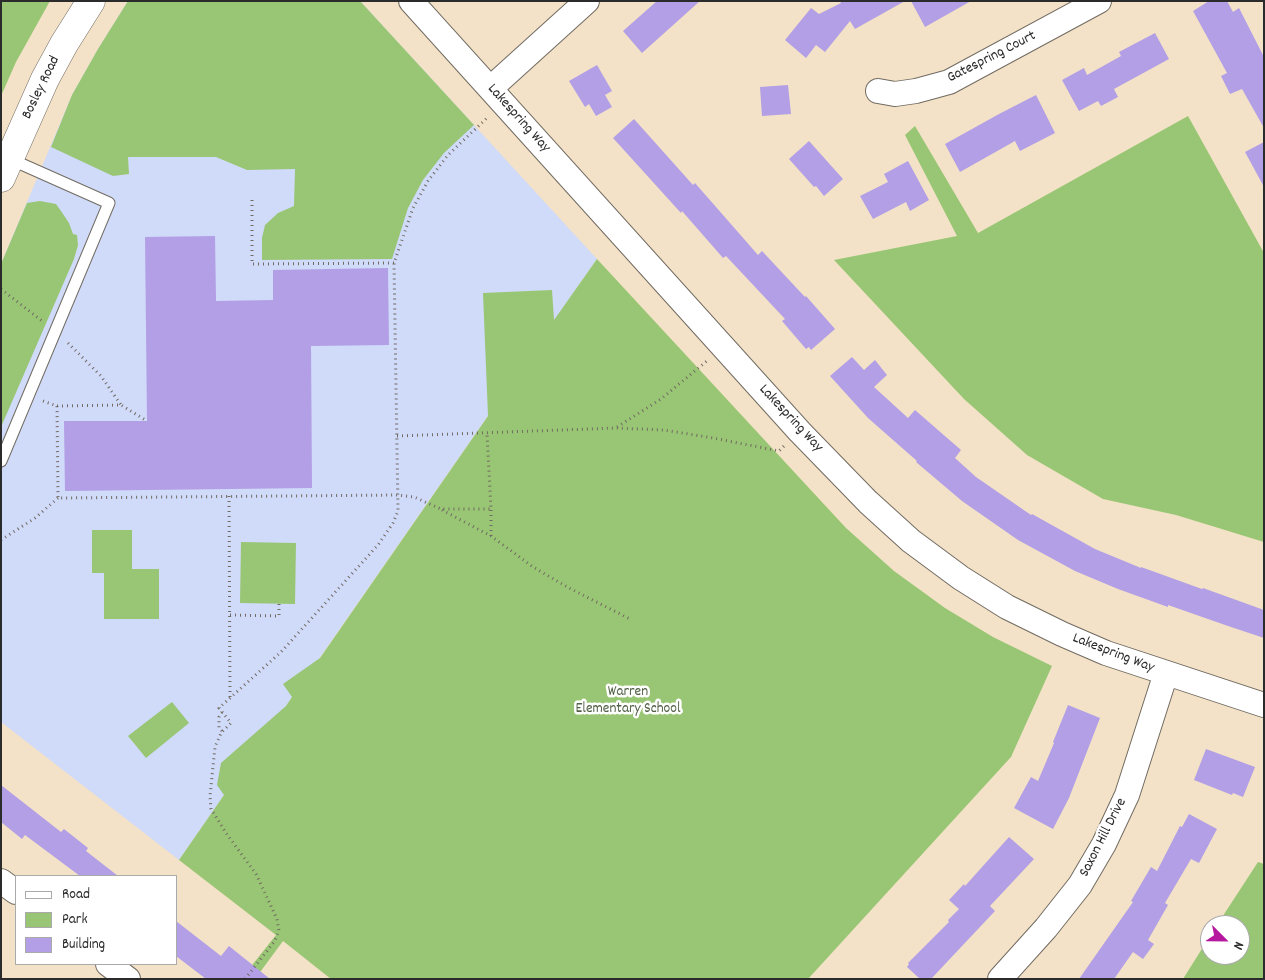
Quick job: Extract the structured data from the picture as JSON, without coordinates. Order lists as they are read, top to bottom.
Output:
{
  "streets": {
    "street": [
      "Gatespring Court",
      "Bosley Road",
      "Lakespring Way",
      "Saxon Hill Drive"
    ]
  },
  "crossings": [
    ["Lakespring Way", "Saxon Hill Drive"]
  ],
  "parks": ["Warren Elementary School"],
  "legend": ["Road", "Park", "Building"],
  "north": "bottom right"
}
